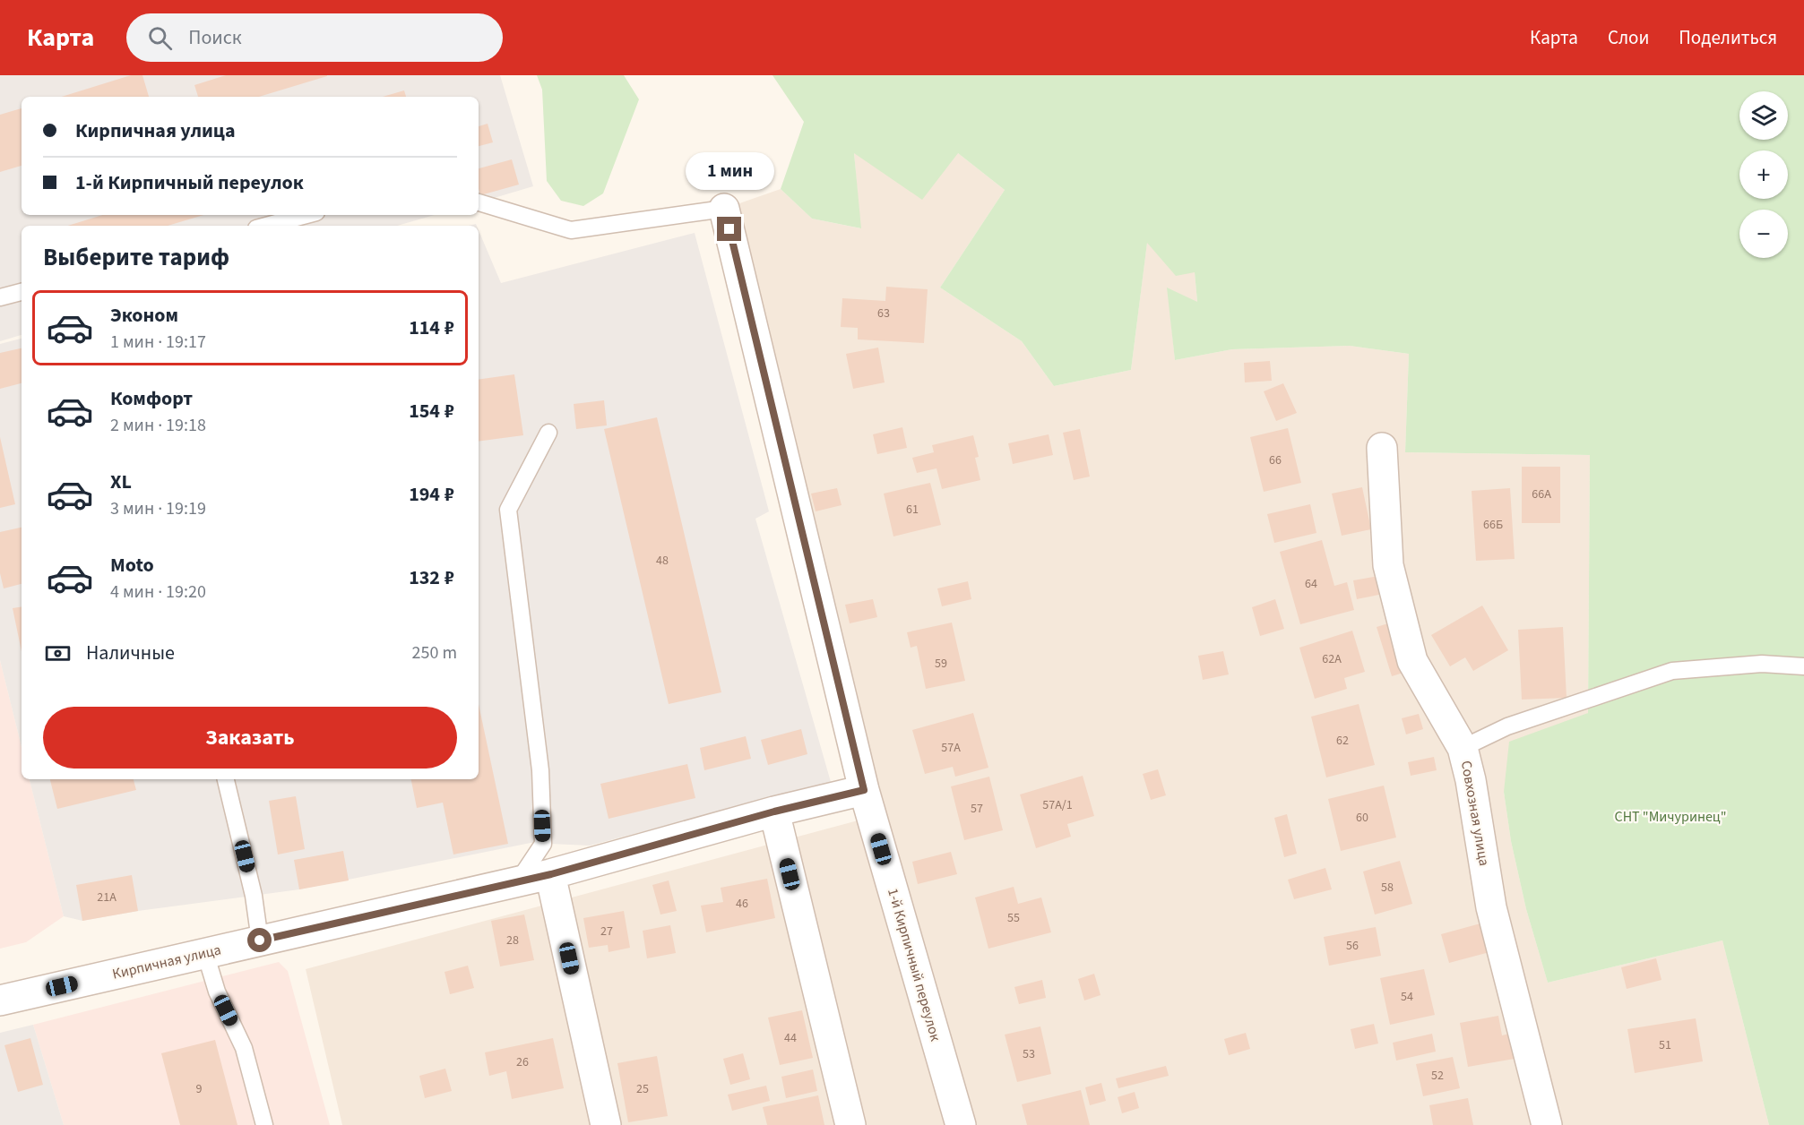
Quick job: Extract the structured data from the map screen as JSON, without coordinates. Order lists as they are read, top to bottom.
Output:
{
  "streets": {
    "street": ["Совхозная улица", "Кирпичная улица", "1-й Кирпичный переулок"]
  },
  "crossings": [
    ["Кирпичная улица", "1-й Кирпичный переулок"]
  ],
  "parks": ["СНТ \"Мичуринец\""],
  "house_numbers": [
    "63",
    "66",
    "66А",
    "61",
    "66Б",
    "48",
    "64",
    "62А",
    "59",
    "62",
    "57А",
    "57А/1",
    "57",
    "60",
    "58",
    "21А",
    "46",
    "55",
    "27",
    "28",
    "56",
    "54",
    "44",
    "51",
    "53",
    "26",
    "52",
    "9",
    "25"
  ],
  "page": {
    "header": "Карта",
    "search": "Поиск",
    "nav": ["Карта", "Слои", "Поделиться"],
    "map_buttons": ["+", "−"],
    "banner": ["Кирпичная улица", "1-й Кирпичный переулок"],
    "bubble": "1 мин",
    "heading": "Выберите тариф",
    "list": [
      {
        "name": "Эконом",
        "note": "1 мин · 19:17",
        "value": "114 ₽"
      },
      {
        "name": "Комфорт",
        "note": "2 мин · 19:18",
        "value": "154 ₽"
      },
      {
        "name": "XL",
        "note": "3 мин · 19:19",
        "value": "194 ₽"
      },
      {
        "name": "Moto",
        "note": "4 мин · 19:20",
        "value": "132 ₽"
      }
    ],
    "pay": ["Наличные", "250 m"],
    "buttons": "Заказать"
  }
}
